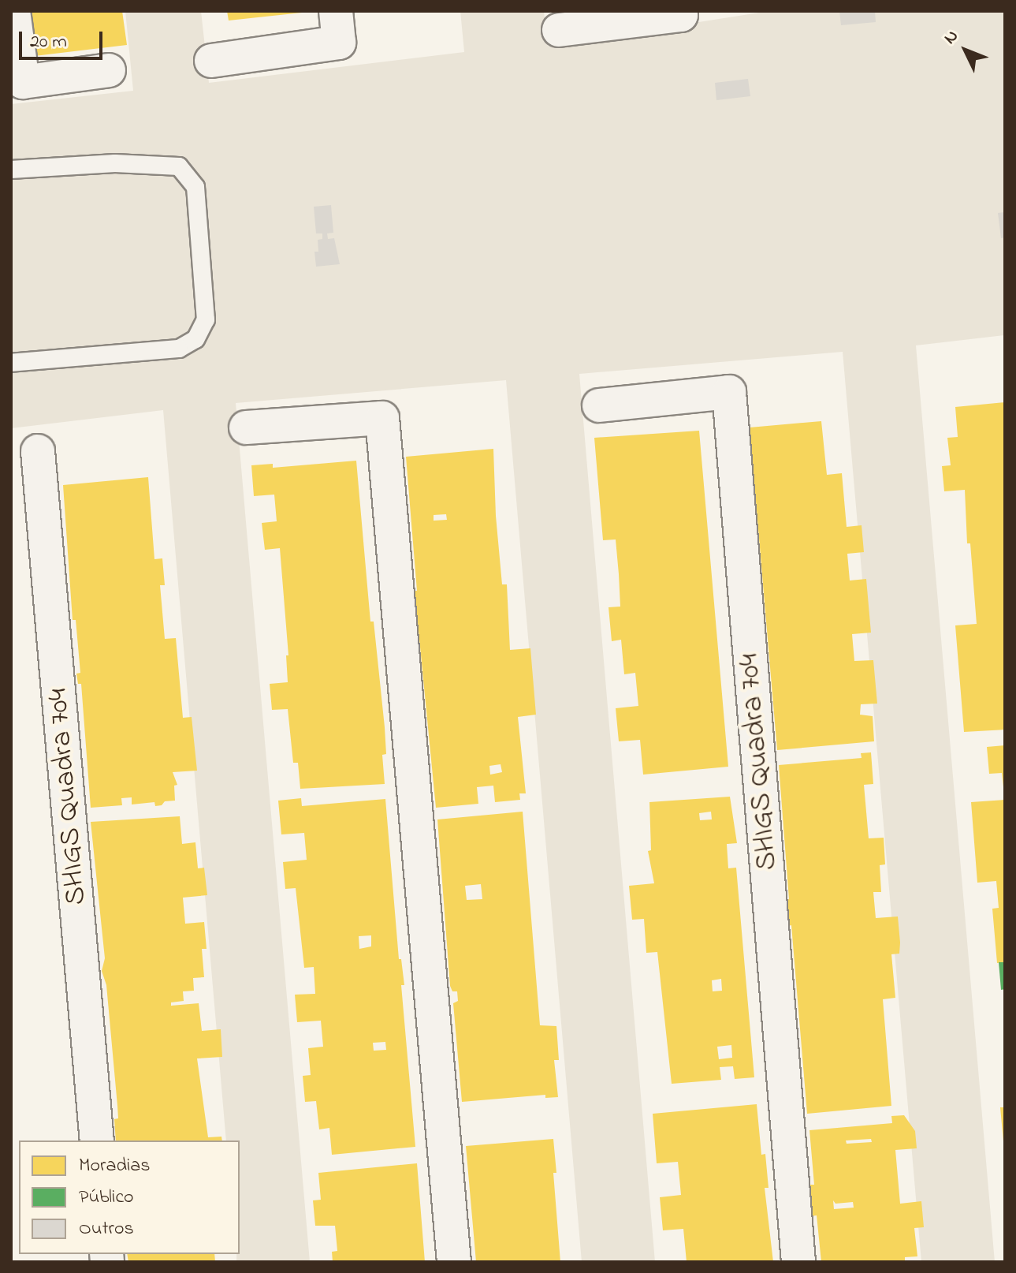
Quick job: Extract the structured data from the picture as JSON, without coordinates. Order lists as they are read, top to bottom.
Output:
{
  "streets": {
    "street": ["SHIGS Quadra 704"]
  },
  "legend": ["Moradias", "Público", "Outros"],
  "scale_bar": "20 m",
  "north": "top left"
}
